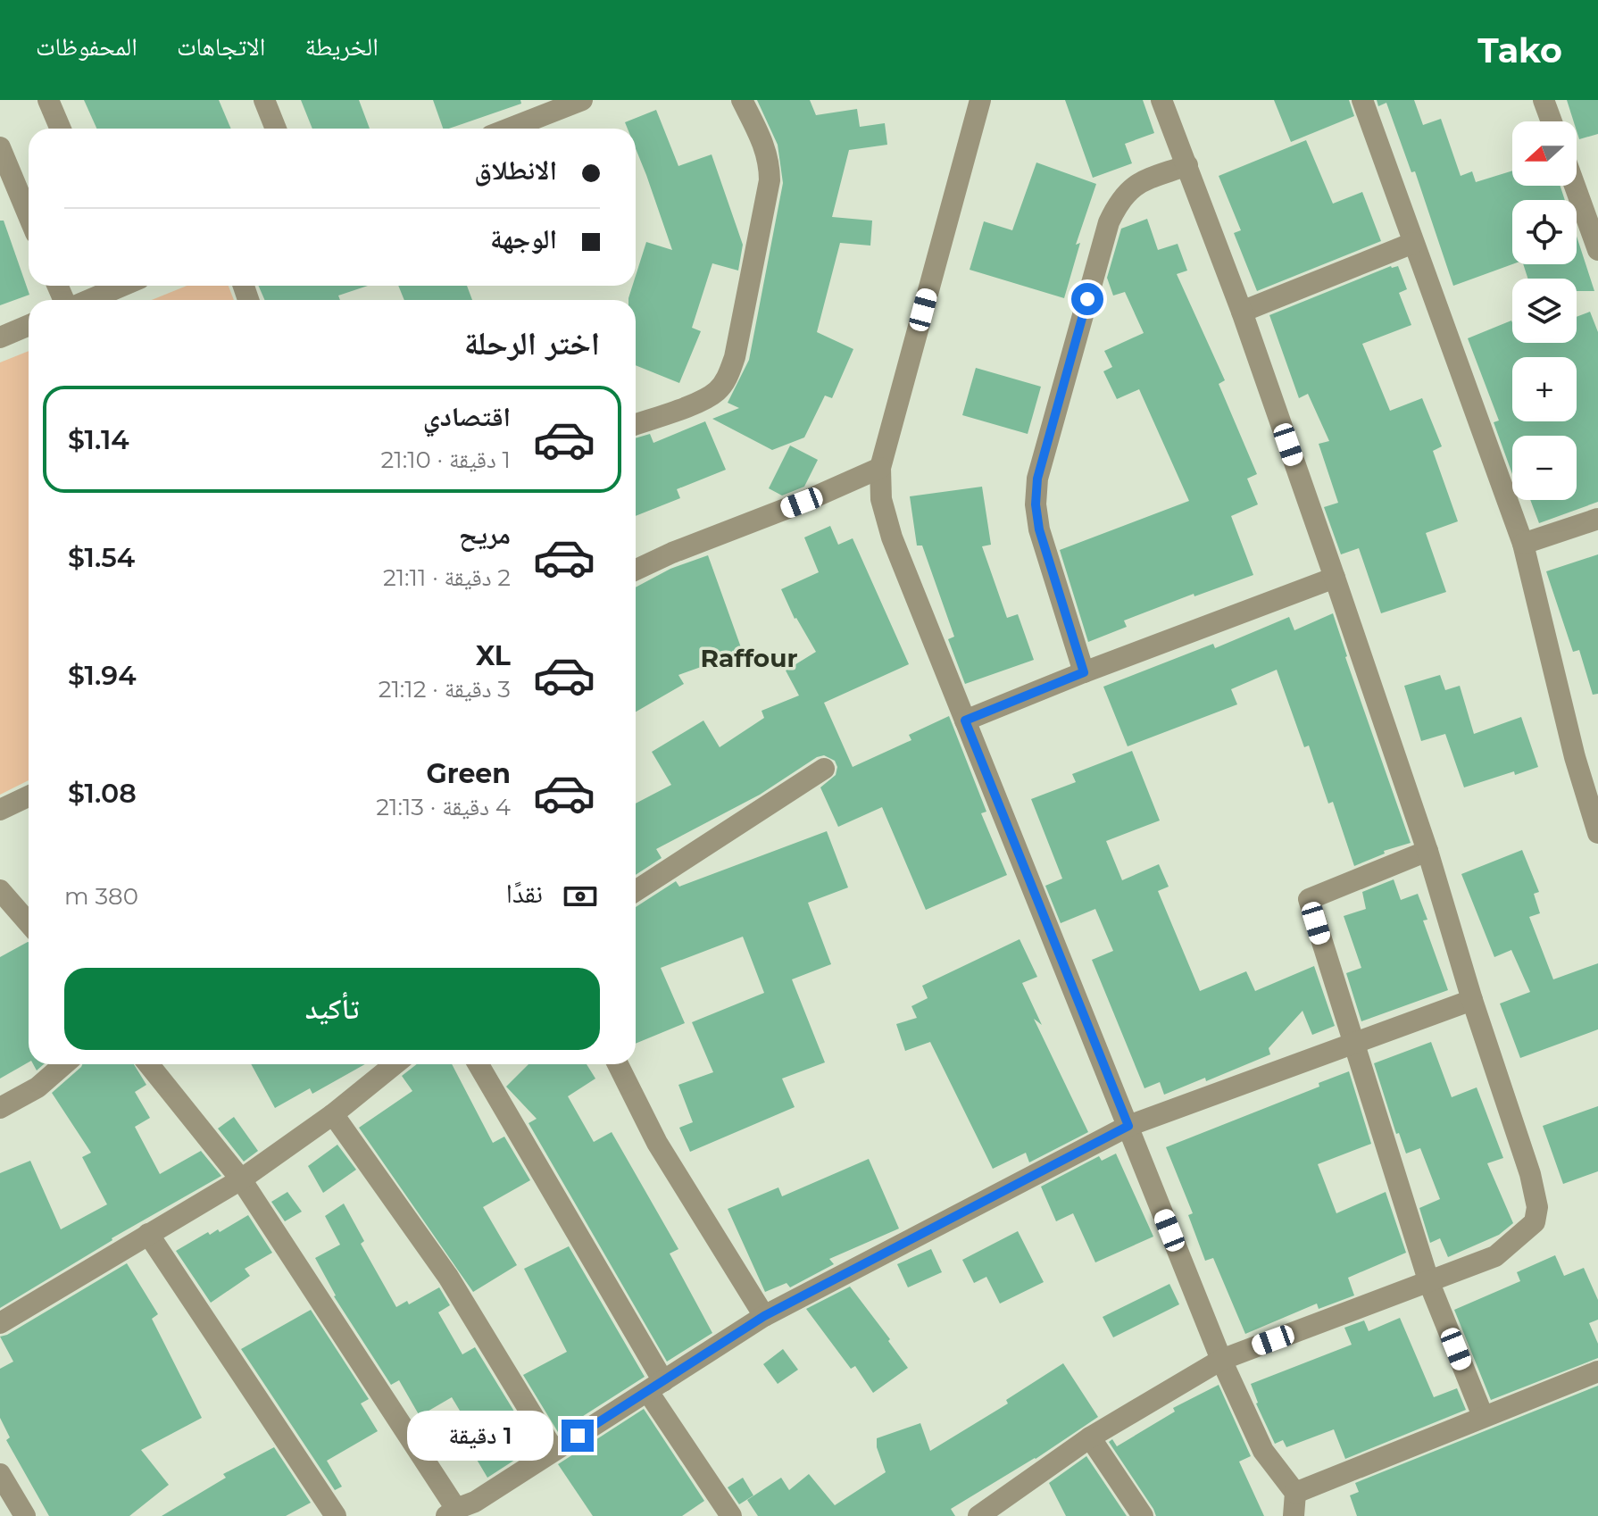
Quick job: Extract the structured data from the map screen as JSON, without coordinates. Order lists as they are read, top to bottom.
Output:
{
  "districts": ["Raffour"],
  "north": "left",
  "page": {
    "header": "Tako",
    "nav": ["الخريطة", "الاتجاهات", "المحفوظات"],
    "map_buttons": ["+", "−"],
    "banner": ["الانطلاق", "الوجهة"],
    "heading": "اختر الرحلة",
    "list": [
      {
        "name": "اقتصادي",
        "note": "1 دقيقة · 21:10",
        "value": "$1.14"
      },
      {
        "name": "مريح",
        "note": "2 دقيقة · 21:11",
        "value": "$1.54"
      },
      {
        "name": "XL",
        "note": "3 دقيقة · 21:12",
        "value": "$1.94"
      },
      {
        "name": "Green",
        "note": "4 دقيقة · 21:13",
        "value": "$1.08"
      }
    ],
    "pay": ["نقدًا", "380 m"],
    "buttons": "تأكيد",
    "bubble": "1 دقيقة"
  }
}
